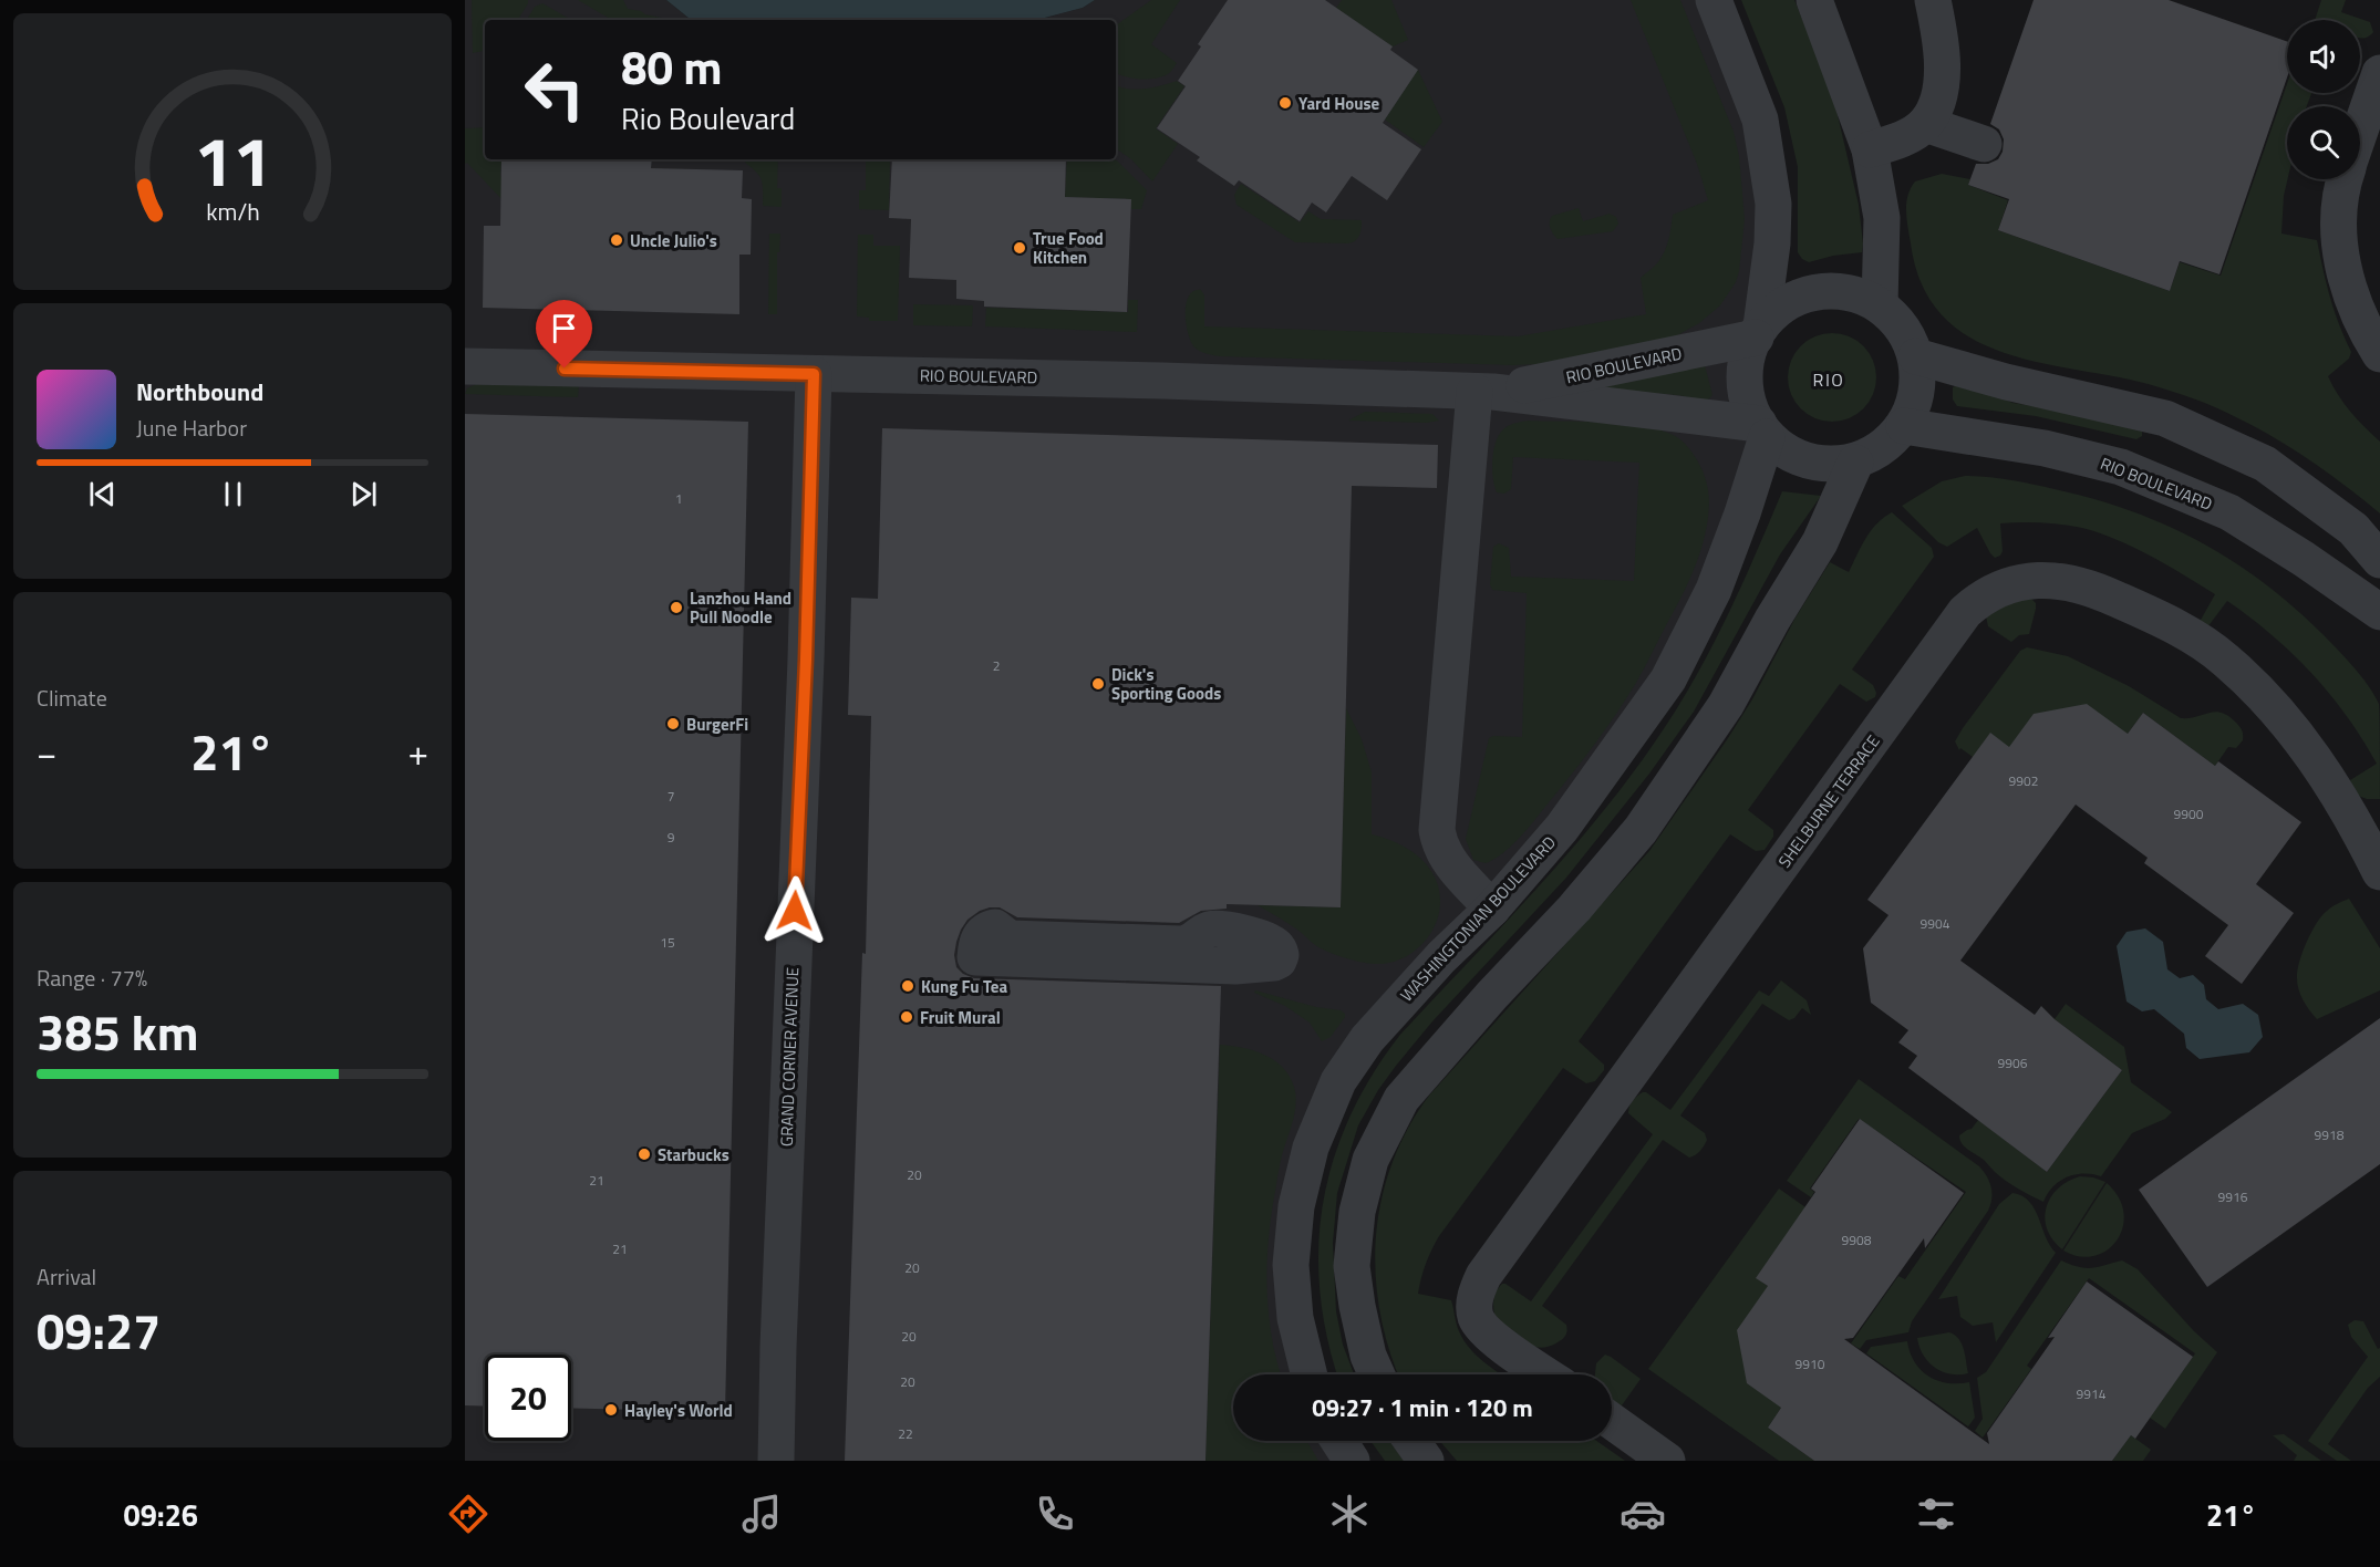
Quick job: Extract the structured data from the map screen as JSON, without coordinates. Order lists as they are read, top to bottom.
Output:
{
  "streets": {
    "street": [
      "RIO BOULEVARD",
      "SHELBURNE TERRACE",
      "WASHINGTONIAN BOULEVARD",
      "GRAND CORNER AVENUE"
    ]
  },
  "crossings": [
    ["RIO BOULEVARD", "WASHINGTONIAN BOULEVARD"],
    ["RIO BOULEVARD", "GRAND CORNER AVENUE"]
  ],
  "districts": ["RIO"],
  "places": [
    "Yard House",
    "Uncle Julio's",
    "True Food Kitchen",
    "Lanzhou Hand Pull Noodle",
    "Dick's Sporting Goods",
    "BurgerFi",
    "Kung Fu Tea",
    "Fruit Mural",
    "Starbucks",
    "Hayley's World"
  ],
  "house_numbers": [
    "1",
    "2",
    "9902",
    "7",
    "9900",
    "9",
    "9904",
    "15",
    "9906",
    "9918",
    "20",
    "21",
    "9916",
    "9908",
    "21",
    "20",
    "20",
    "9910",
    "20",
    "9914",
    "22"
  ],
  "page": {
    "turn": ["80 m", "Rio Boulevard"],
    "song": ["Northbound", "June Harbor"],
    "tile": [
      "Climate",
      ["Range · 77%", "385 km"],
      ["Arrival", "09:27"]
    ],
    "heat": ["−", "21°", "+"],
    "limit": "20",
    "trip": "09:27 · 1 min · 120 m",
    "tabs": ["09:26", "21°"],
    "gauge": ["11", "km/h"]
  }
}
